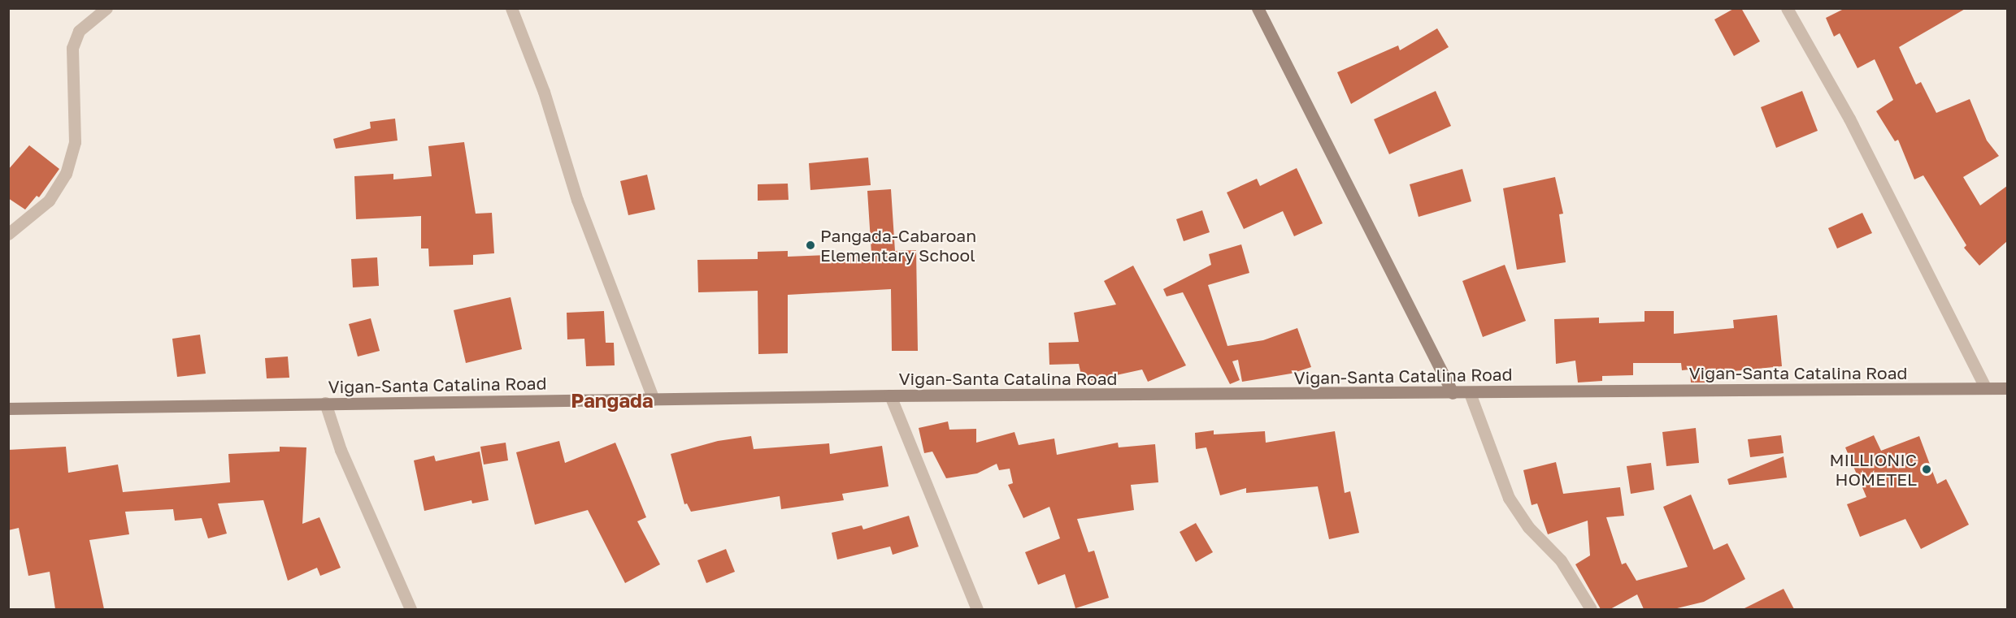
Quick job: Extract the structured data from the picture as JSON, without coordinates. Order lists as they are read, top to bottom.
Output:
{
  "streets": {
    "main road": ["Vigan-Santa Catalina Road"]
  },
  "districts": ["Pangada"],
  "places": ["Pangada-Cabaroan Elementary School", "MILLIONIC HOMETEL"]
}
